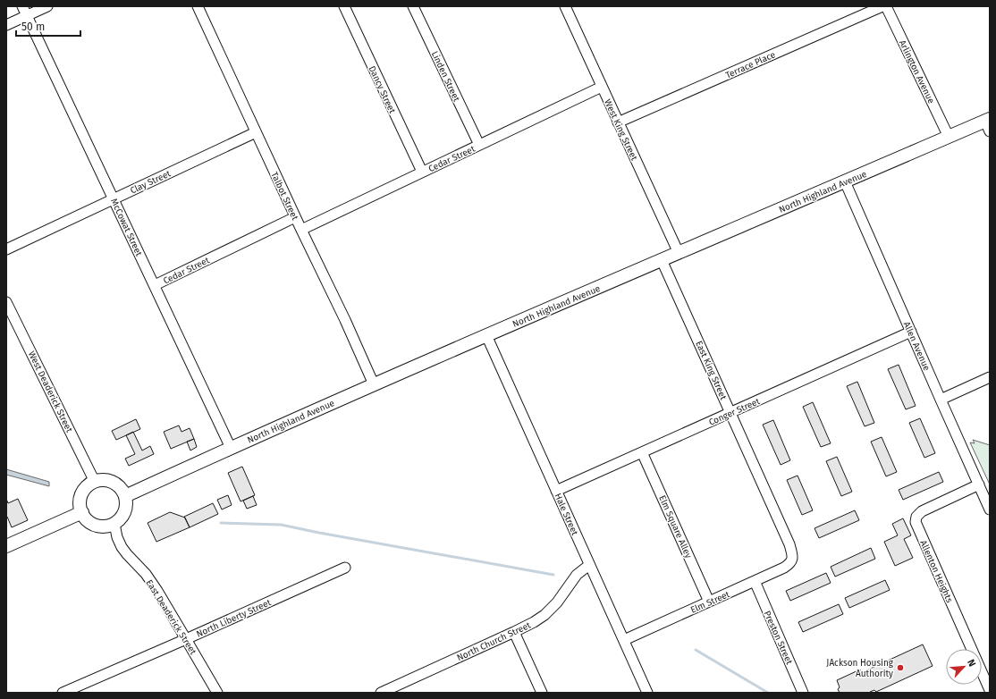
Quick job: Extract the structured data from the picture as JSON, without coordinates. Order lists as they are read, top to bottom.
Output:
{
  "streets": {
    "main road": ["North Highland Avenue"],
    "street": [
      "Terrace Place",
      "Arlington Avenue",
      "Linden Street",
      "Dancy Street",
      "West King Street",
      "Cedar Street",
      "Clay Street",
      "Talbot Street",
      "McCowat Street",
      "Allen Avenue",
      "East King Street",
      "West Deaderick Street",
      "Conger Street",
      "Hale Street",
      "Elm Square Alley",
      "Allenton Heights",
      "Elm Street",
      "East Deaderick Street",
      "North Liberty Street",
      "Preston Street",
      "North Church Street"
    ]
  },
  "crossings": [
    ["Terrace Place", "West King Street"],
    ["Arlington Avenue", "North Highland Avenue"],
    ["Linden Street", "Cedar Street"],
    ["Dancy Street", "Cedar Street"],
    ["West King Street", "Cedar Street"],
    ["West King Street", "North Highland Avenue"],
    ["Cedar Street", "Talbot Street"],
    ["Cedar Street", "McCowat Street"],
    ["Clay Street", "Talbot Street"],
    ["Clay Street", "McCowat Street"],
    ["North Highland Avenue", "Talbot Street"],
    ["North Highland Avenue", "McCowat Street"],
    ["North Highland Avenue", "Allen Avenue"],
    ["North Highland Avenue", "East King Street"],
    ["North Highland Avenue", "West Deaderick Street"],
    ["North Highland Avenue", "Hale Street"],
    ["North Highland Avenue", "East Deaderick Street"],
    ["Allen Avenue", "Conger Street"],
    ["Allen Avenue", "Allenton Heights"],
    ["East King Street", "Conger Street"],
    ["East King Street", "Elm Street"],
    ["West Deaderick Street", "East Deaderick Street"],
    ["Conger Street", "Hale Street"],
    ["Conger Street", "Elm Square Alley"],
    ["Hale Street", "Elm Street"],
    ["Hale Street", "North Church Street"],
    ["Elm Square Alley", "Elm Street"],
    ["Elm Street", "Preston Street"],
    ["East Deaderick Street", "North Liberty Street"]
  ],
  "places": ["JAckson Housing Authority"],
  "scale_bar": "50 m",
  "north": "top right"
}
